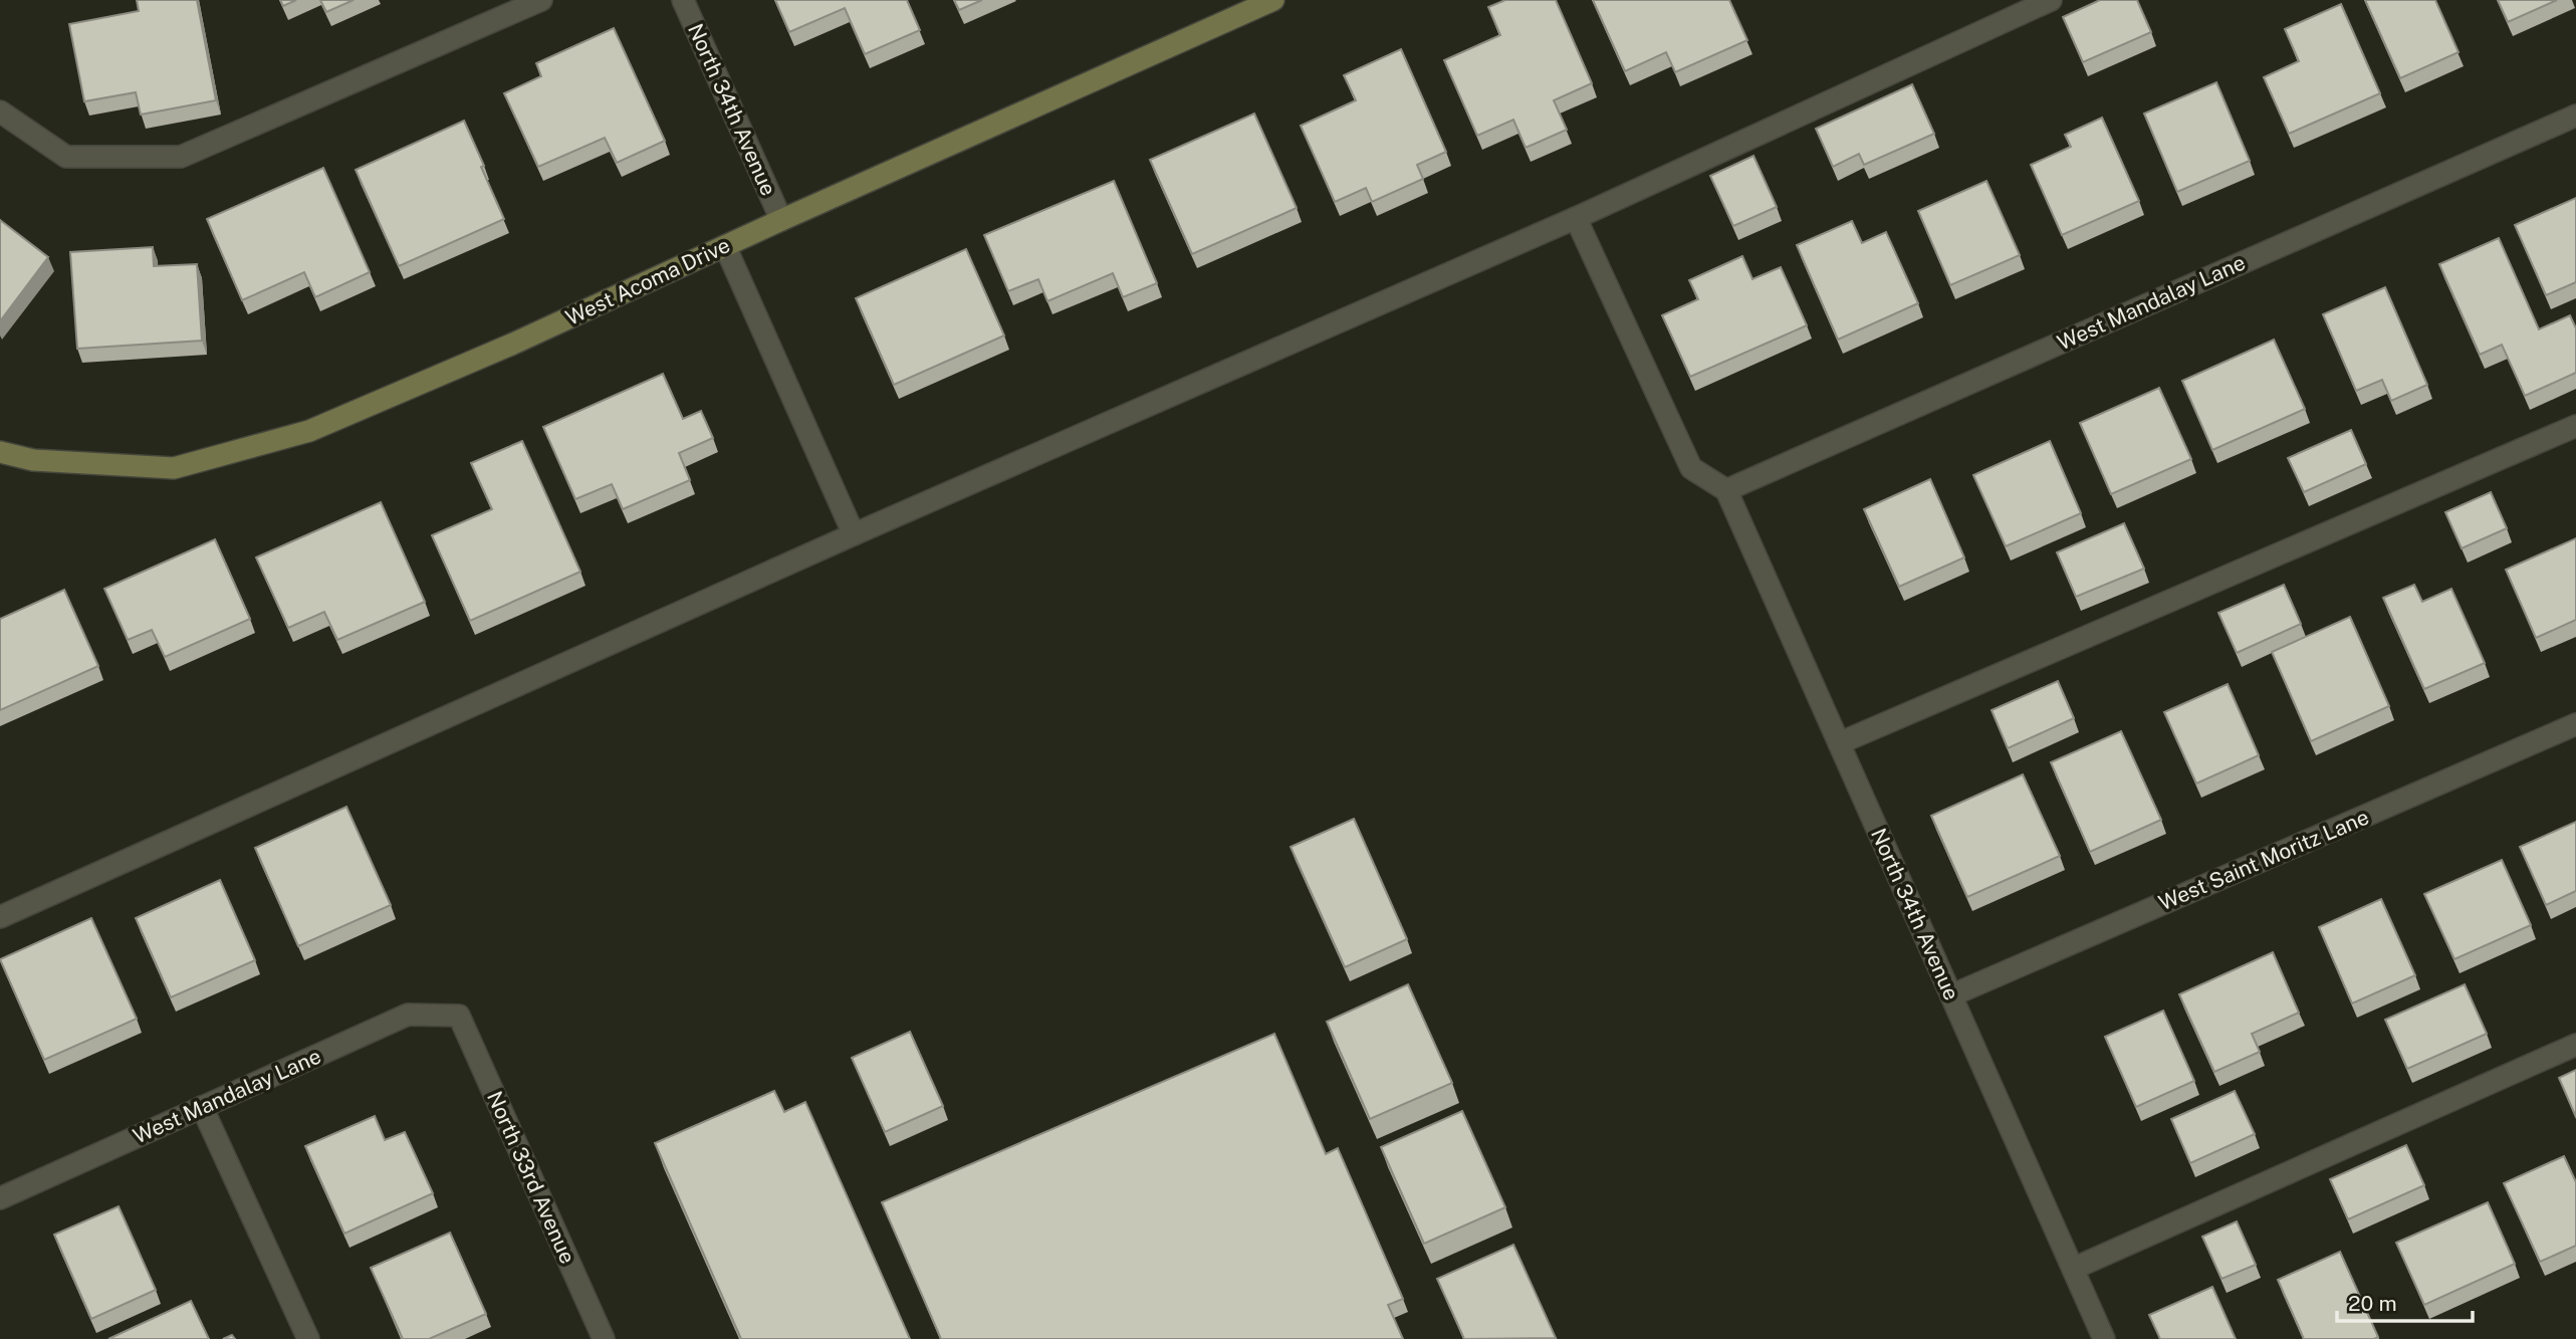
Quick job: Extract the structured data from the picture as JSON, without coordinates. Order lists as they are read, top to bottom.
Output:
{
  "streets": {
    "street": [
      "North 34th Avenue",
      "West Acoma Drive",
      "West Mandalay Lane",
      "West Saint Moritz Lane",
      "North 33rd Avenue"
    ]
  },
  "crossings": [
    ["North 34th Avenue", "West Acoma Drive"],
    ["North 34th Avenue", "West Mandalay Lane"],
    ["North 34th Avenue", "West Saint Moritz Lane"],
    ["West Mandalay Lane", "North 33rd Avenue"]
  ],
  "scale_bar": "20 m"
}
